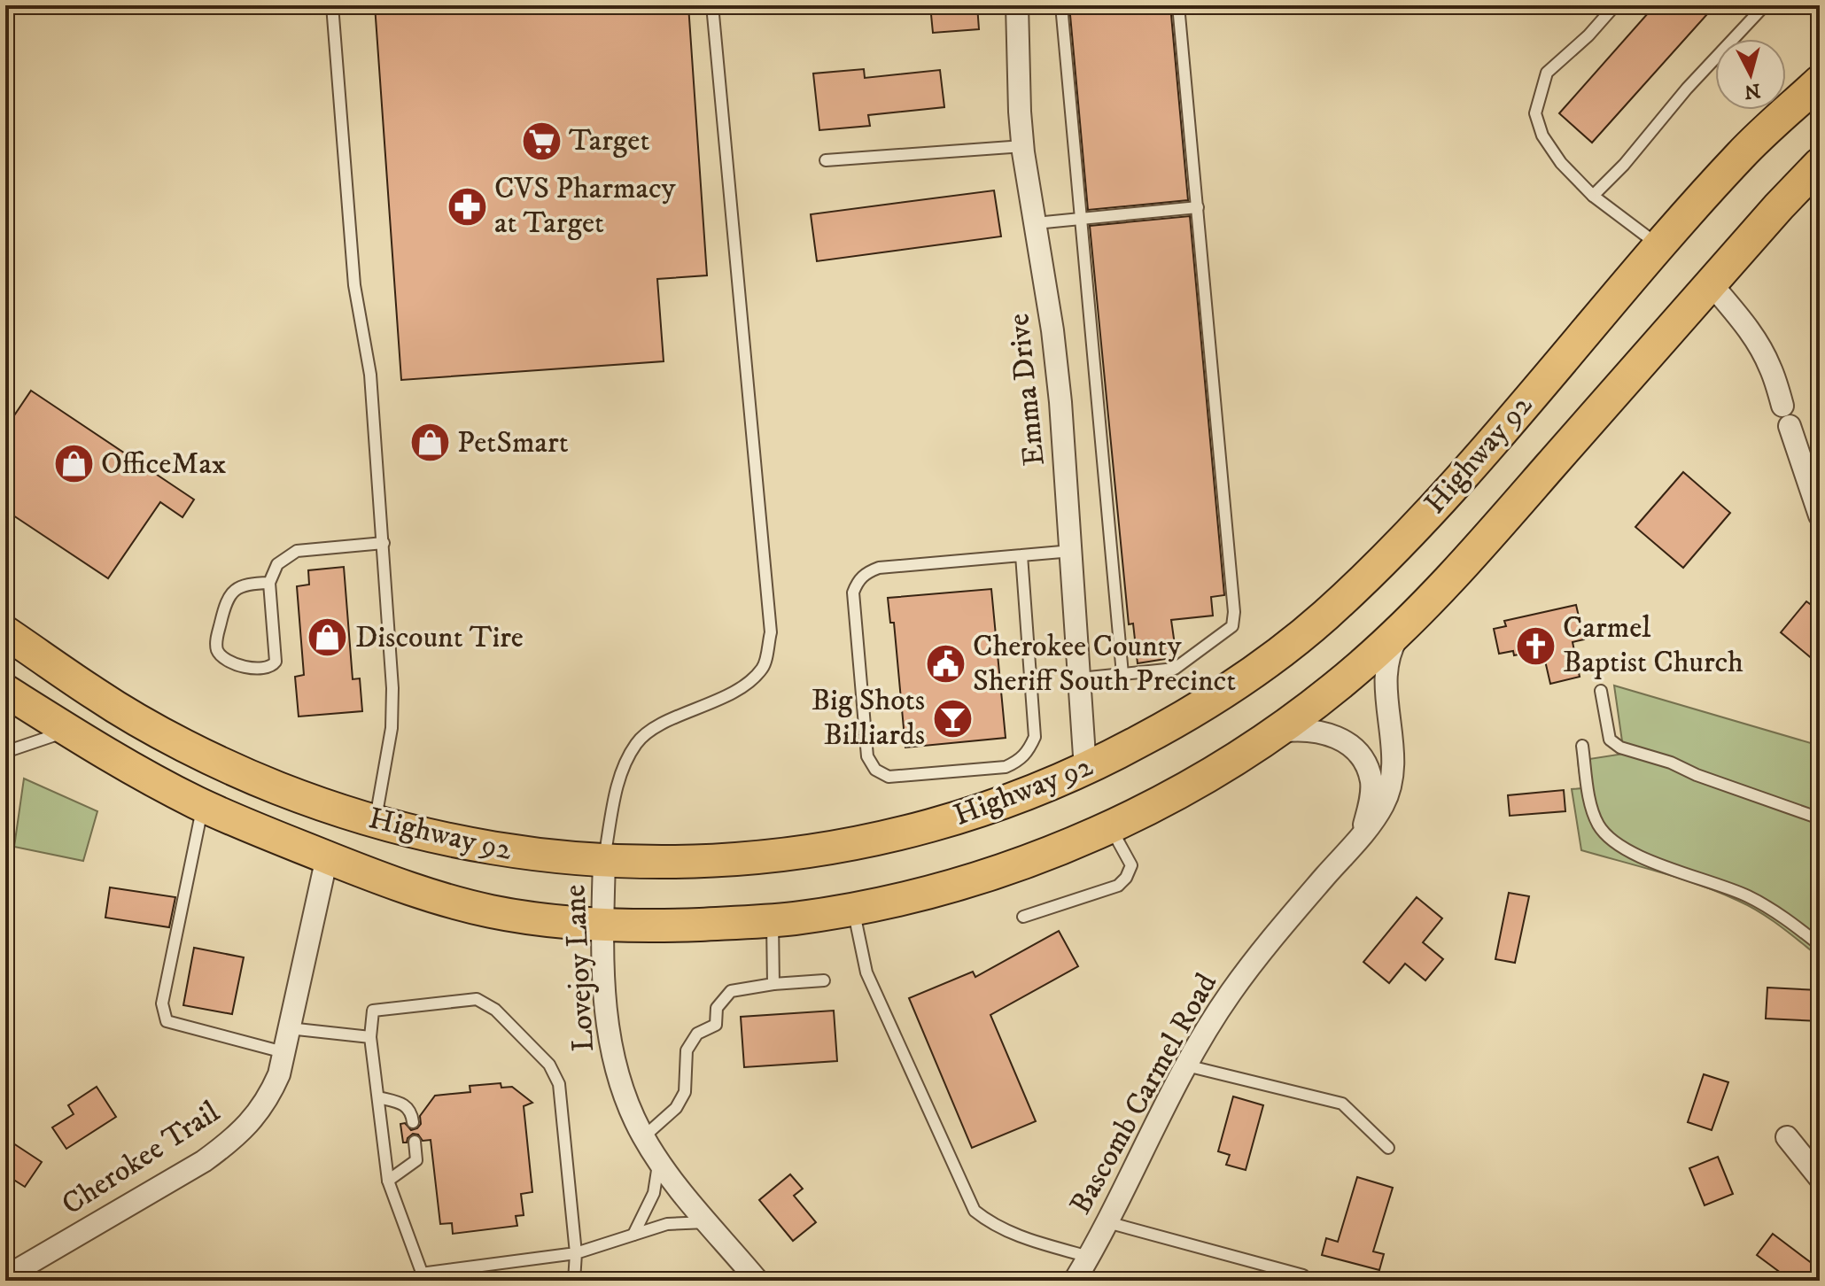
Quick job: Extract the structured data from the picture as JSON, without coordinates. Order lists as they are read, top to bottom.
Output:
{
  "streets": {
    "main road": ["Highway 92"],
    "street": [
      "Emma Drive",
      "Lovejoy Lane",
      "Bascomb Carmel Road",
      "Cherokee Trail"
    ]
  },
  "crossings": [
    ["Emma Drive", "Highway 92"],
    ["Highway 92", "Lovejoy Lane"],
    ["Highway 92", "Bascomb Carmel Road"],
    ["Highway 92", "Cherokee Trail"]
  ],
  "places": {
    "supermarket": ["Target"],
    "pharmacy": ["CVS Pharmacy at Target"],
    "shop": ["PetSmart", "OfficeMax", "Discount Tire"],
    "church": ["Carmel Baptist Church"],
    "public building": ["Cherokee County Sheriff South Precinct"],
    "bar": ["Big Shots Billiards"]
  },
  "north": "bottom"
}
